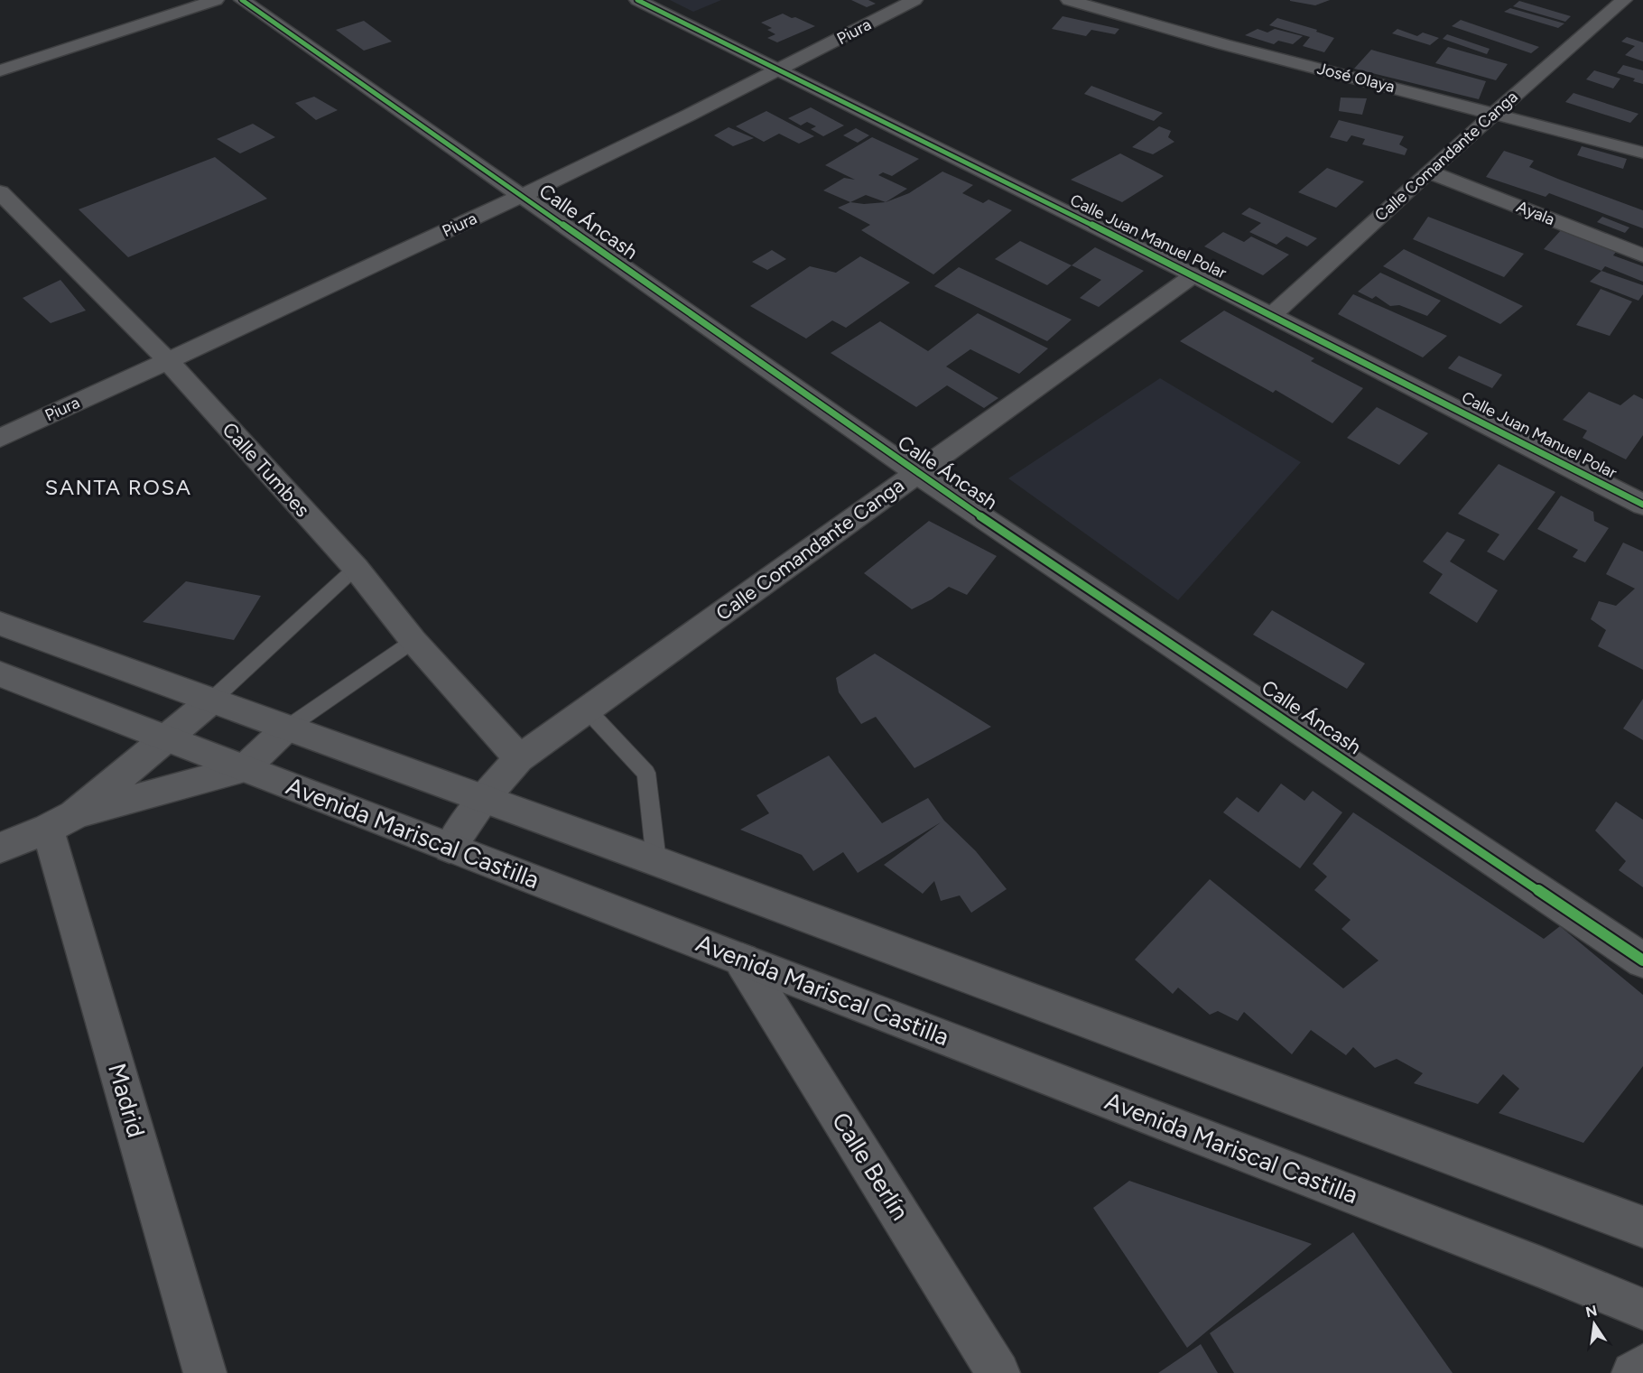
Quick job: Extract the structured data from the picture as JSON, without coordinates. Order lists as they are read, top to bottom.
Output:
{
  "streets": {
    "street": [
      "Piura",
      "José Olaya",
      "Calle Comandante Canga",
      "Ayala",
      "Calle Áncash",
      "Calle Juan Manuel Polar",
      "Calle Tumbes",
      "Avenida Mariscal Castilla",
      "Madrid",
      "Calle Berlín"
    ]
  },
  "crossings": [
    ["Piura", "Calle Áncash"],
    ["Piura", "Calle Juan Manuel Polar"],
    ["Piura", "Calle Tumbes"],
    ["José Olaya", "Calle Comandante Canga"],
    ["Calle Comandante Canga", "Ayala"],
    ["Calle Comandante Canga", "Calle Áncash"],
    ["Calle Comandante Canga", "Calle Juan Manuel Polar"],
    ["Calle Comandante Canga", "Calle Tumbes"],
    ["Calle Comandante Canga", "Avenida Mariscal Castilla"],
    ["Avenida Mariscal Castilla", "Calle Berlín"]
  ],
  "districts": ["SANTA ROSA"],
  "north": "top"
}
